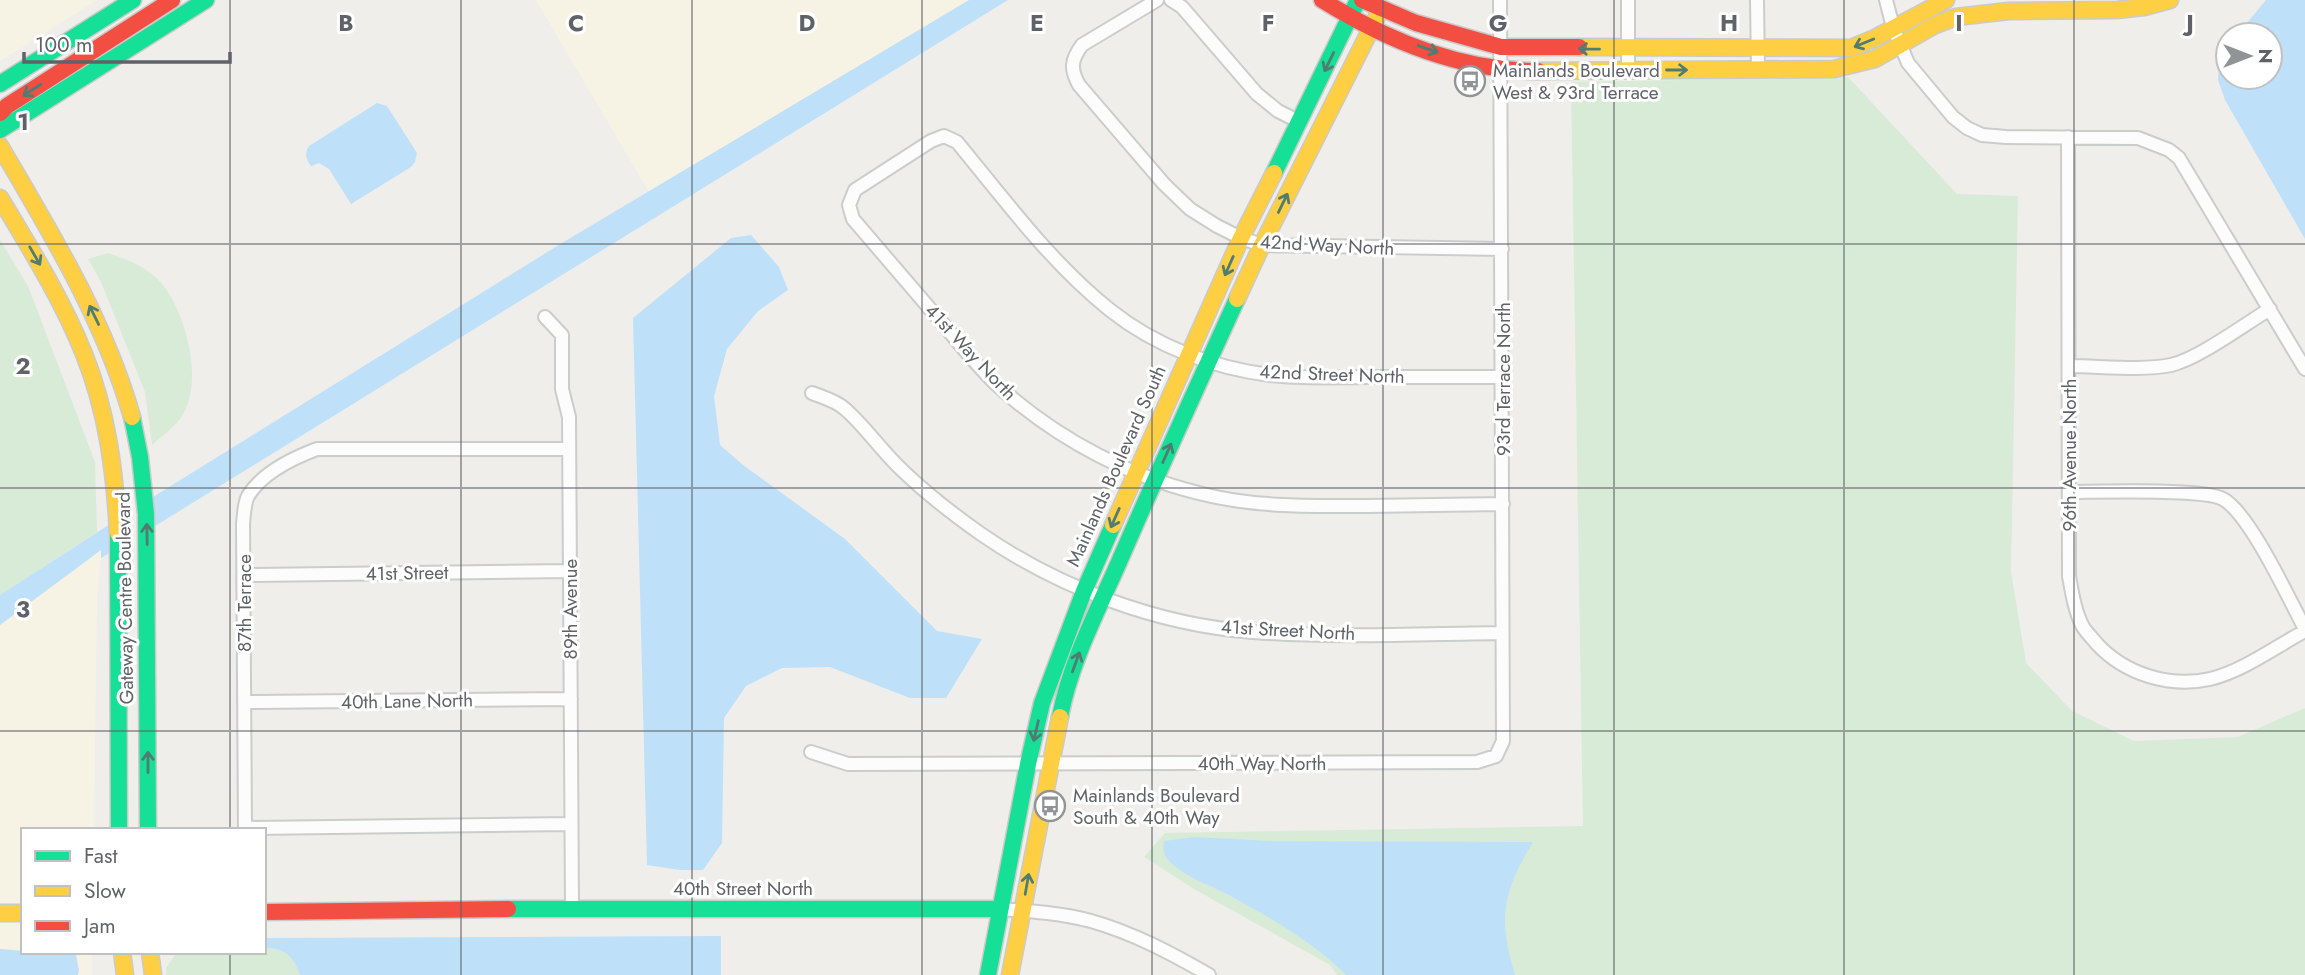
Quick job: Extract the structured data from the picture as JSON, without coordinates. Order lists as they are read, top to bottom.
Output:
{
  "streets": {
    "main road": ["Mainlands Boulevard South", "Gateway Centre Boulevard", "40th Street North"],
    "street": [
      "42nd Way North",
      "41st Way North",
      "42nd Street North",
      "93rd Terrace North",
      "96th Avenue North",
      "41st Street",
      "87th Terrace",
      "89th Avenue",
      "41st Street North",
      "40th Lane North",
      "40th Way North"
    ]
  },
  "crossings": [
    ["42nd Way North", "93rd Terrace North"],
    ["42nd Way North", "Mainlands Boulevard South"],
    ["41st Way North", "42nd Street North"],
    ["41st Way North", "93rd Terrace North"],
    ["41st Way North", "Mainlands Boulevard South"],
    ["42nd Street North", "93rd Terrace North"],
    ["42nd Street North", "Mainlands Boulevard South"],
    ["93rd Terrace North", "41st Street North"],
    ["93rd Terrace North", "40th Way North"],
    ["Mainlands Boulevard South", "41st Street North"],
    ["Mainlands Boulevard South", "40th Way North"],
    ["Mainlands Boulevard South", "40th Street North"],
    ["41st Street", "87th Terrace"],
    ["41st Street", "89th Avenue"],
    ["87th Terrace", "89th Avenue"],
    ["87th Terrace", "40th Lane North"],
    ["89th Avenue", "40th Lane North"],
    ["89th Avenue", "40th Street North"]
  ],
  "places": {
    "bus stop": ["Mainlands Boulevard West & 93rd Terrace", "Mainlands Boulevard South & 40th Way"]
  },
  "legend": ["Fast", "Slow", "Jam"],
  "scale_bar": "100 m",
  "north": "right",
  "grid": {
    "columns": [
      "B",
      "C",
      "D",
      "E",
      "F",
      "G",
      "H",
      "I",
      "J"
    ],
    "rows": ["1", "2", "3"]
  }
}
